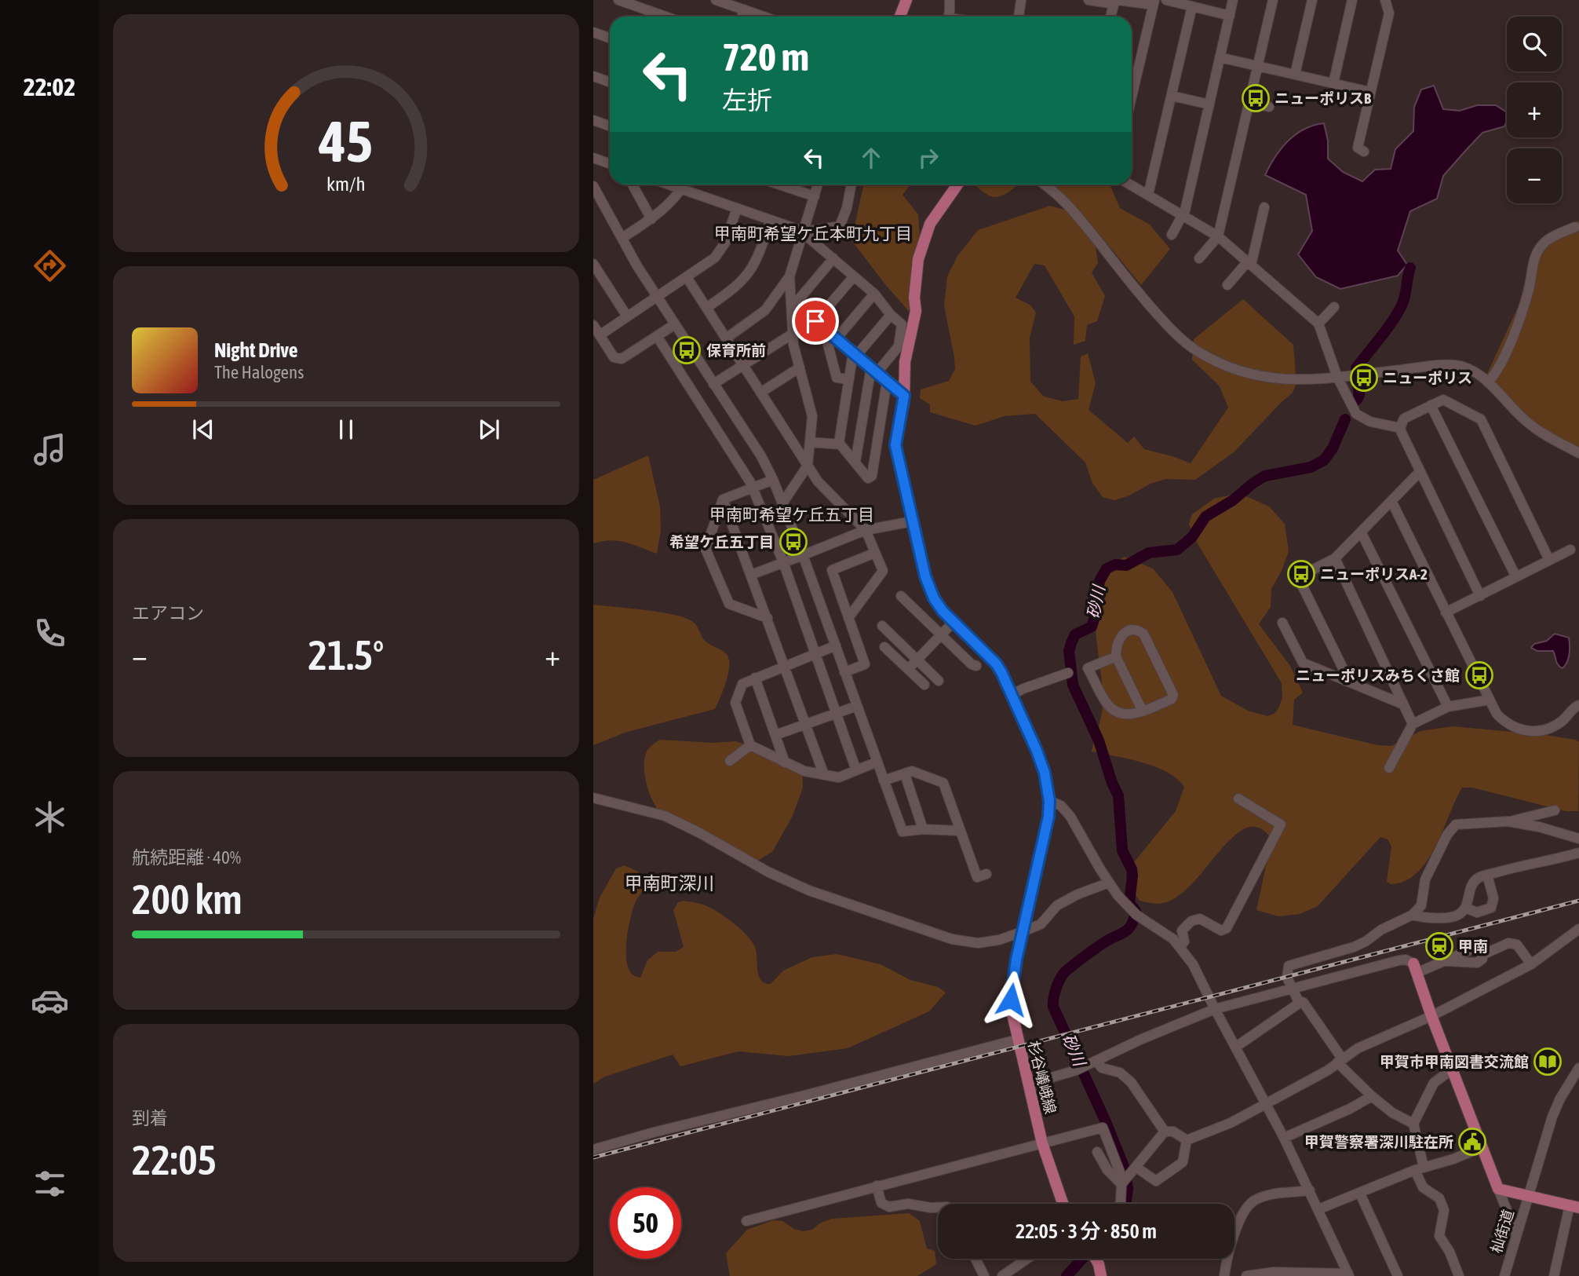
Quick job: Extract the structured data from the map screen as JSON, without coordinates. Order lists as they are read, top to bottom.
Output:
{
  "streets": {
    "main road": ["杉谷嶬峨線"],
    "street": ["杣街道"]
  },
  "districts": ["甲南町希望ケ丘本町九丁目", "甲南町希望ケ丘五丁目", "甲南町深川"],
  "water": ["砂川"],
  "places": {
    "bus stop": [
      "ニューポリスB",
      "保育所前",
      "ニューポリス",
      "希望ケ丘五丁目",
      "ニューポリスA-2",
      "ニューポリスみちくさ館"
    ],
    "station": ["甲南"],
    "library": ["甲賀市甲南図書交流館"],
    "public building": ["甲賀警察署深川駐在所"]
  },
  "page": {
    "tabs": "22:02",
    "map_buttons": ["+", "−"],
    "turn": ["720 m", "左折"],
    "song": ["Night Drive", "The Halogens"],
    "tile": [
      "エアコン",
      ["航続距離 · 40%", "200 km"],
      ["到着", "22:05"]
    ],
    "heat": ["−", "21.5°", "+"],
    "limit": "50",
    "trip": "22:05 · 3 分 · 850 m",
    "gauge": ["45", "km/h"]
  }
}
